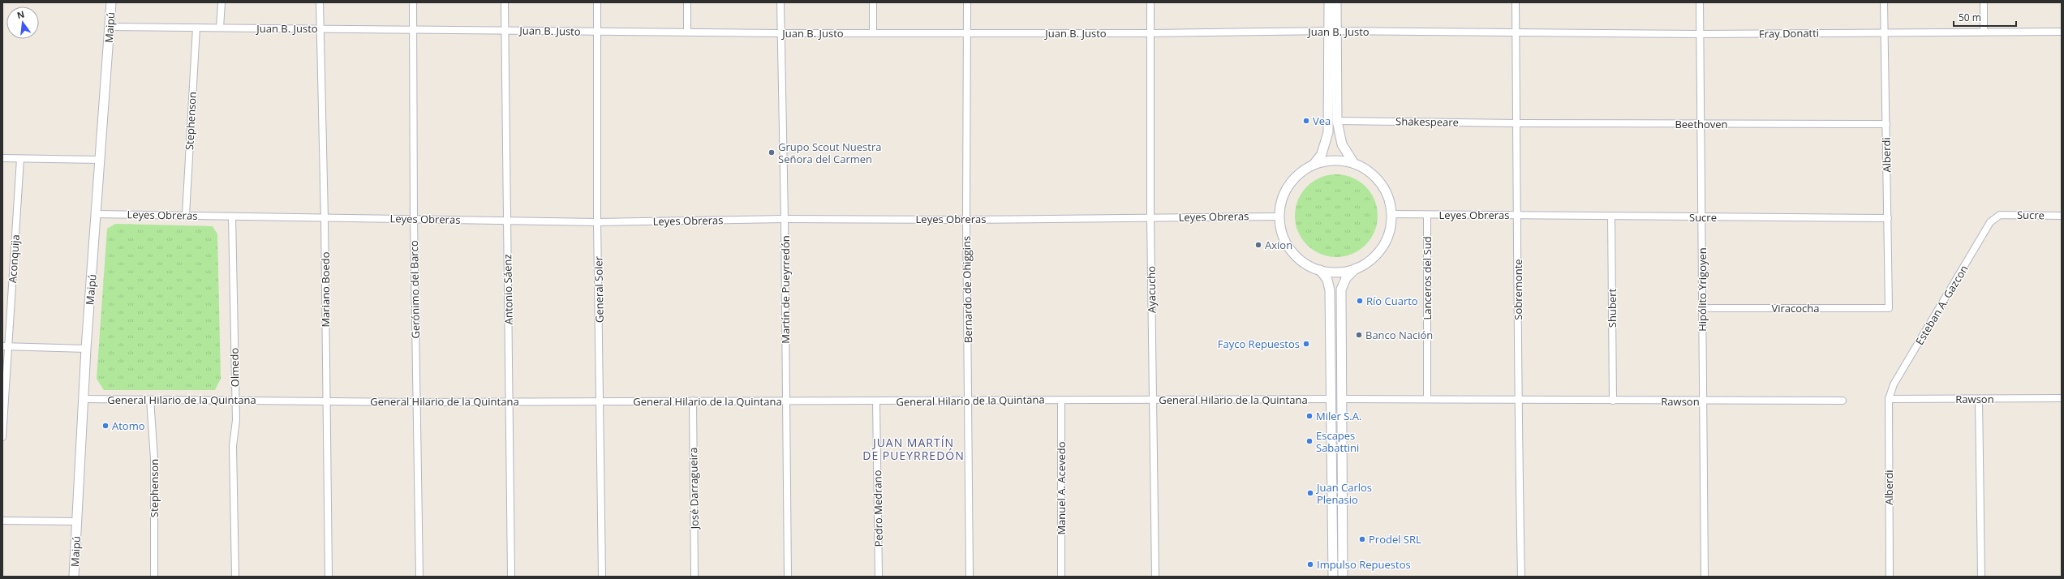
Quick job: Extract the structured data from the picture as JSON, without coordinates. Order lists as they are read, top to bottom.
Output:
{
  "streets": {
    "main road": ["Maipú"],
    "street": [
      "Juan B. Justo",
      "Fray Donatti",
      "Stephenson",
      "Shakespeare",
      "Beethoven",
      "Alberdi",
      "Leyes Obreras",
      "Sucre",
      "Aconquija",
      "Lanceros del Sud",
      "Mariano Boedo",
      "Gerónimo del Barco",
      "Antonio Sáenz",
      "General Soler",
      "Martín de Pueyrredón",
      "Bernardo de Ohiggins",
      "Ayacucho",
      "Sobremonte",
      "Hipólito Yrigoyen",
      "Esteban A. Gazcon",
      "Shubert",
      "Viracocha",
      "Olmedo",
      "Rawson",
      "General Hilario de la Quintana",
      "José Darragueira",
      "Manuel A. Acevedo",
      "Pedro Medrano"
    ]
  },
  "crossings": [
    ["Maipú", "Juan B. Justo"],
    ["Maipú", "Leyes Obreras"],
    ["Maipú", "General Hilario de la Quintana"],
    ["Juan B. Justo", "Fray Donatti"],
    ["Juan B. Justo", "Stephenson"],
    ["Juan B. Justo", "Mariano Boedo"],
    ["Juan B. Justo", "Gerónimo del Barco"],
    ["Juan B. Justo", "Antonio Sáenz"],
    ["Juan B. Justo", "General Soler"],
    ["Juan B. Justo", "Martín de Pueyrredón"],
    ["Juan B. Justo", "Bernardo de Ohiggins"],
    ["Juan B. Justo", "Ayacucho"],
    ["Juan B. Justo", "Sobremonte"],
    ["Fray Donatti", "Alberdi"],
    ["Fray Donatti", "Sobremonte"],
    ["Fray Donatti", "Hipólito Yrigoyen"],
    ["Stephenson", "Leyes Obreras"],
    ["Stephenson", "General Hilario de la Quintana"],
    ["Shakespeare", "Beethoven"],
    ["Shakespeare", "Sobremonte"],
    ["Beethoven", "Alberdi"],
    ["Beethoven", "Sobremonte"],
    ["Beethoven", "Hipólito Yrigoyen"],
    ["Alberdi", "Sucre"],
    ["Alberdi", "Esteban A. Gazcon"],
    ["Alberdi", "Viracocha"],
    ["Alberdi", "Rawson"],
    ["Leyes Obreras", "Sucre"],
    ["Leyes Obreras", "Lanceros del Sud"],
    ["Leyes Obreras", "Mariano Boedo"],
    ["Leyes Obreras", "Gerónimo del Barco"],
    ["Leyes Obreras", "Antonio Sáenz"],
    ["Leyes Obreras", "General Soler"],
    ["Leyes Obreras", "Martín de Pueyrredón"],
    ["Leyes Obreras", "Bernardo de Ohiggins"],
    ["Leyes Obreras", "Ayacucho"],
    ["Leyes Obreras", "Sobremonte"],
    ["Leyes Obreras", "Olmedo"],
    ["Sucre", "Sobremonte"],
    ["Sucre", "Hipólito Yrigoyen"],
    ["Sucre", "Esteban A. Gazcon"],
    ["Sucre", "Shubert"],
    ["Mariano Boedo", "General Hilario de la Quintana"],
    ["Gerónimo del Barco", "General Hilario de la Quintana"],
    ["Antonio Sáenz", "General Hilario de la Quintana"],
    ["General Soler", "General Hilario de la Quintana"],
    ["Martín de Pueyrredón", "General Hilario de la Quintana"],
    ["Bernardo de Ohiggins", "General Hilario de la Quintana"],
    ["Ayacucho", "General Hilario de la Quintana"],
    ["Sobremonte", "Rawson"],
    ["Hipólito Yrigoyen", "Viracocha"],
    ["Hipólito Yrigoyen", "Rawson"],
    ["Esteban A. Gazcon", "Rawson"],
    ["Shubert", "Rawson"],
    ["Olmedo", "General Hilario de la Quintana"],
    ["General Hilario de la Quintana", "José Darragueira"],
    ["General Hilario de la Quintana", "Manuel A. Acevedo"],
    ["General Hilario de la Quintana", "Pedro Medrano"]
  ],
  "districts": ["JUAN MARTÍN DE PUEYRREDÓN"],
  "places": [
    "Vea",
    "Grupo Scout Nuestra Señora del Carmen",
    "Axion",
    "Río Cuarto",
    "Banco Nación",
    "Fayco Repuestos",
    "Miler S.A.",
    "Atomo",
    "Escapes Sabattini",
    "Juan Carlos Plenasio",
    "Prodel SRL",
    "Impulso Repuestos"
  ],
  "scale_bar": "50 m",
  "north": "top"
}
